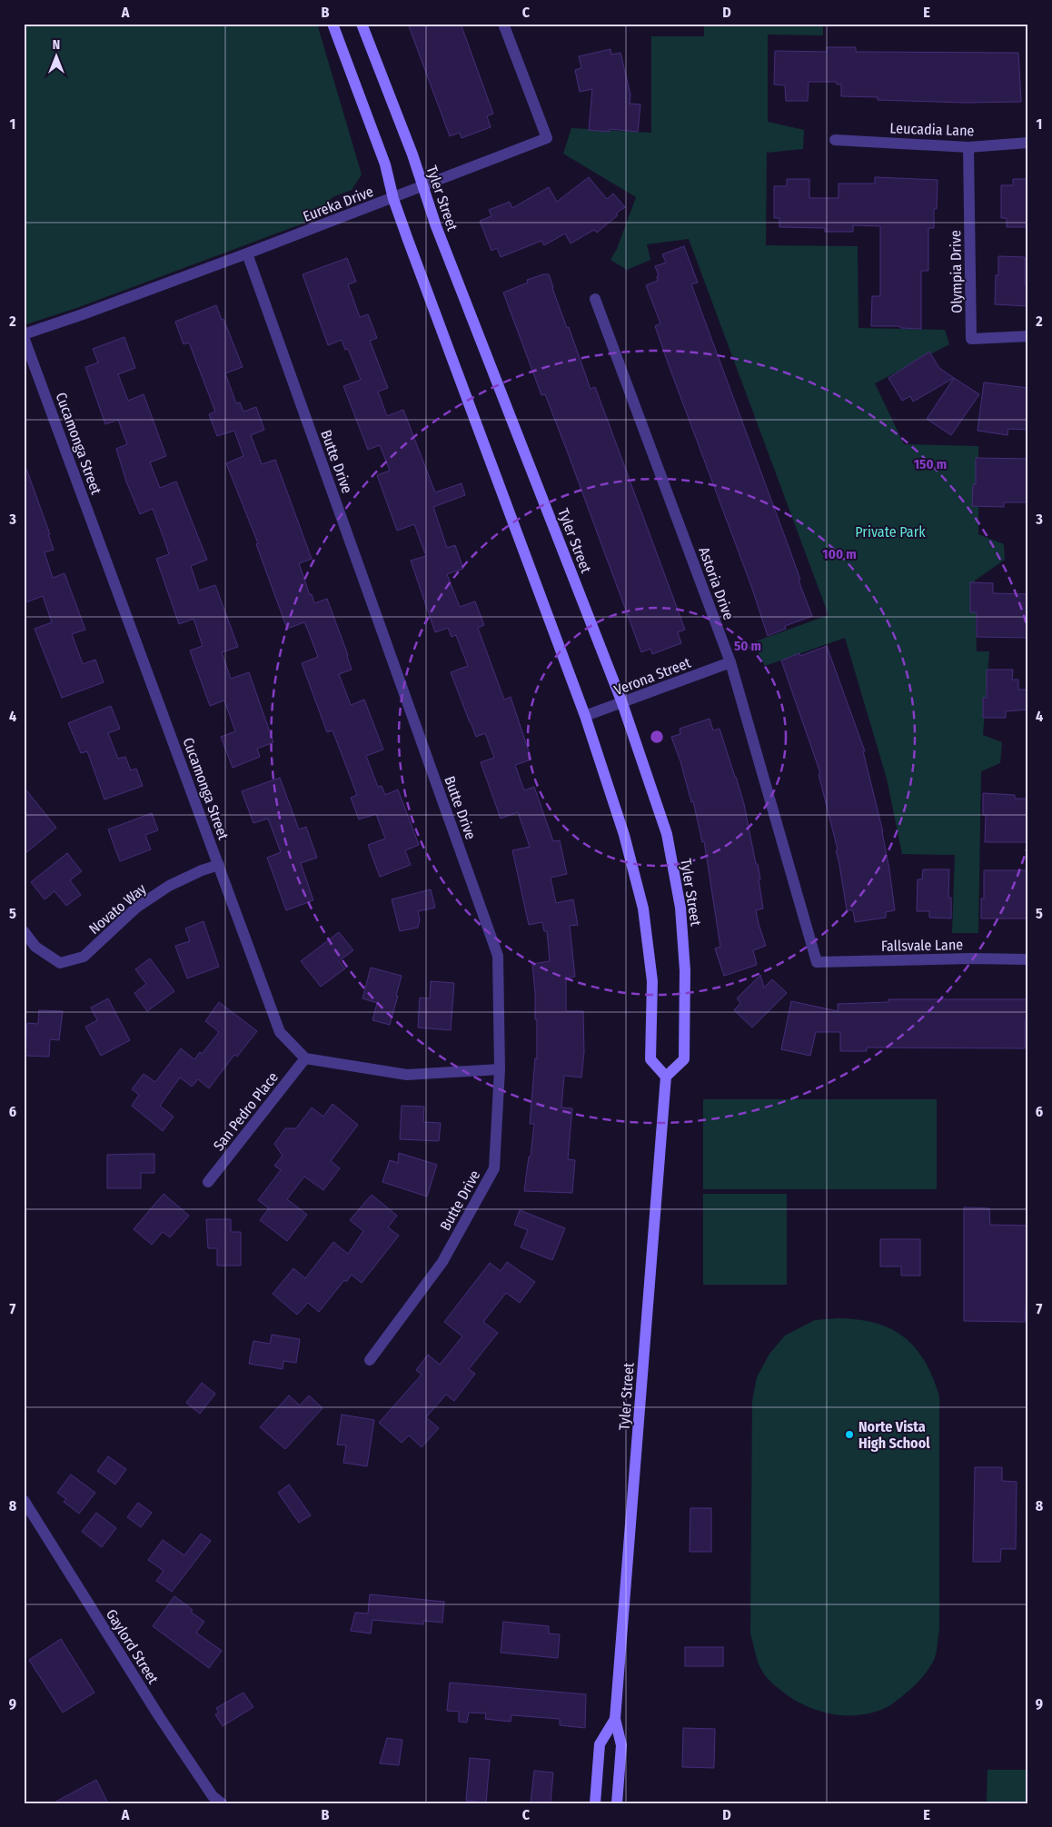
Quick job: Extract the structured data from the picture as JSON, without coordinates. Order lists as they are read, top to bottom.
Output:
{
  "streets": {
    "main road": ["Tyler Street"],
    "street": [
      "Leucadia Lane",
      "Eureka Drive",
      "Olympia Drive",
      "Cucamonga Street",
      "Butte Drive",
      "Astoria Drive",
      "Verona Street",
      "Novato Way",
      "Fallsvale Lane",
      "San Pedro Place",
      "Gaylord Street"
    ]
  },
  "crossings": [
    ["Leucadia Lane", "Olympia Drive"],
    ["Tyler Street", "Eureka Drive"],
    ["Tyler Street", "Verona Street"],
    ["Eureka Drive", "Cucamonga Street"],
    ["Eureka Drive", "Butte Drive"],
    ["Cucamonga Street", "Novato Way"],
    ["Cucamonga Street", "San Pedro Place"],
    ["Astoria Drive", "Verona Street"],
    ["Astoria Drive", "Fallsvale Lane"]
  ],
  "parks": ["Private Park"],
  "places": ["Norte Vista High School"],
  "north": "top",
  "grid": {
    "columns": [
      "A",
      "B",
      "C",
      "D",
      "E"
    ],
    "rows": [
      "1",
      "2",
      "3",
      "4",
      "5",
      "6",
      "7",
      "8",
      "9"
    ]
  },
  "rings": ["150 m", "100 m", "50 m"]
}
